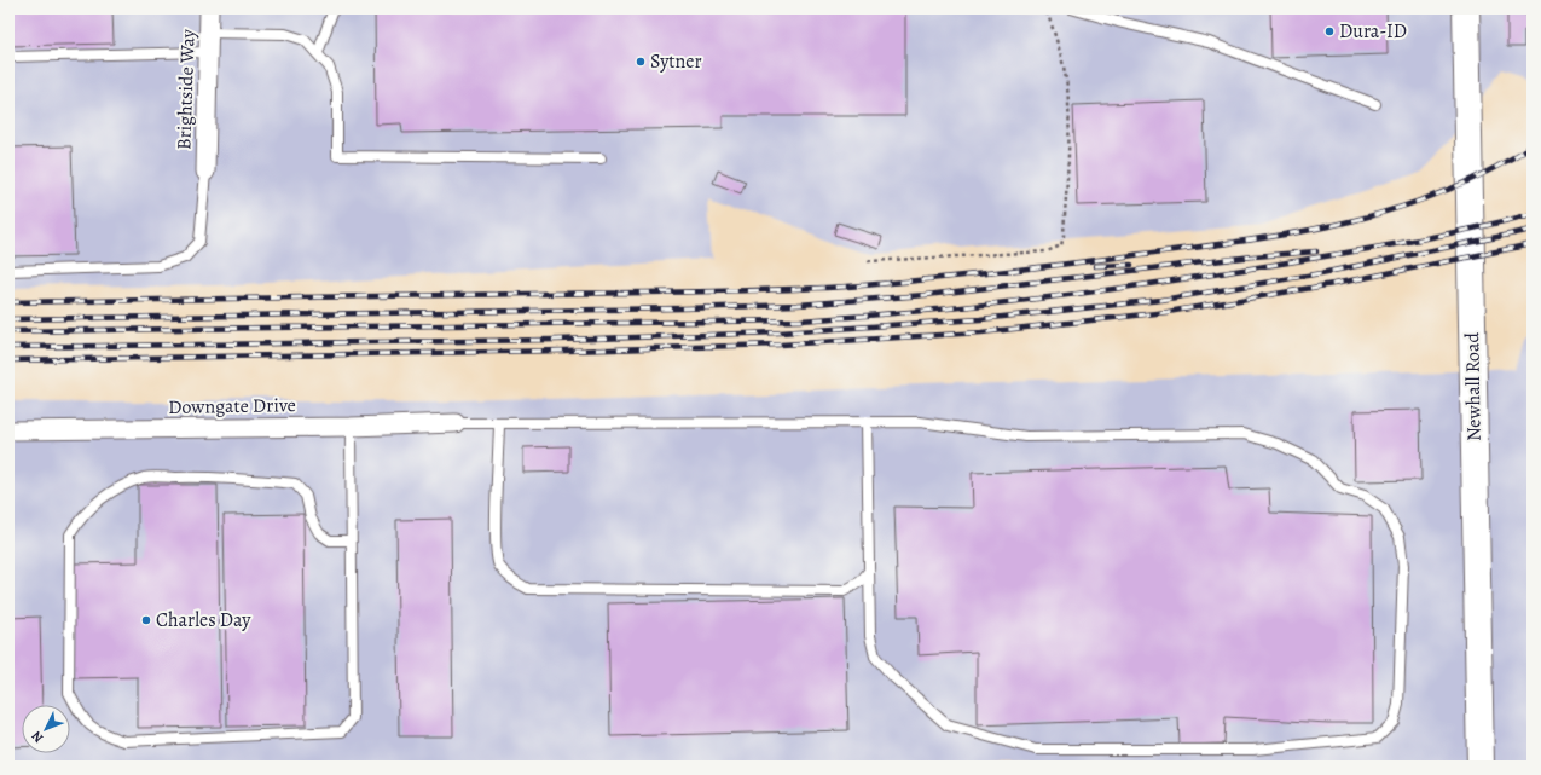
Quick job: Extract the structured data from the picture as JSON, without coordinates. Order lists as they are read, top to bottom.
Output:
{
  "streets": {
    "main road": ["Newhall Road"],
    "street": ["Brightside Way", "Downgate Drive"]
  },
  "places": ["Dura-ID", "Sytner", "Charles Day"],
  "north": "bottom left"
}
